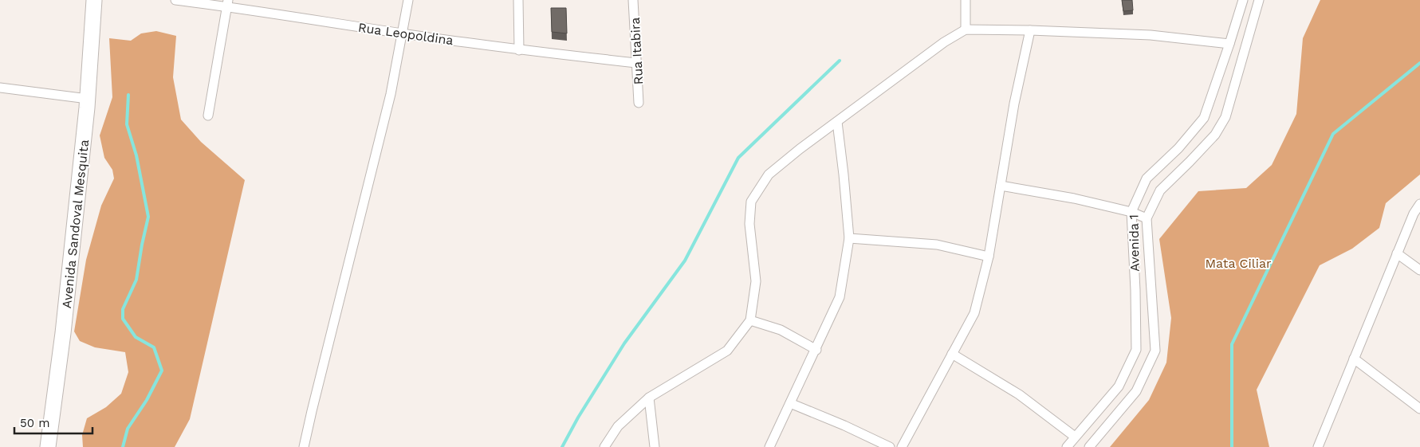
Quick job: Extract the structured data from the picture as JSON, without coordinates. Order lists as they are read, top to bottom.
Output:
{
  "streets": {
    "main road": ["Avenida Sandoval Mesquita"],
    "street": ["Rua Leopoldina", "Rua Itabira", "Avenida 1"]
  },
  "crossings": [
    ["Rua Leopoldina", "Rua Itabira"]
  ],
  "parks": ["Mata Ciliar"],
  "scale_bar": "50 m"
}
